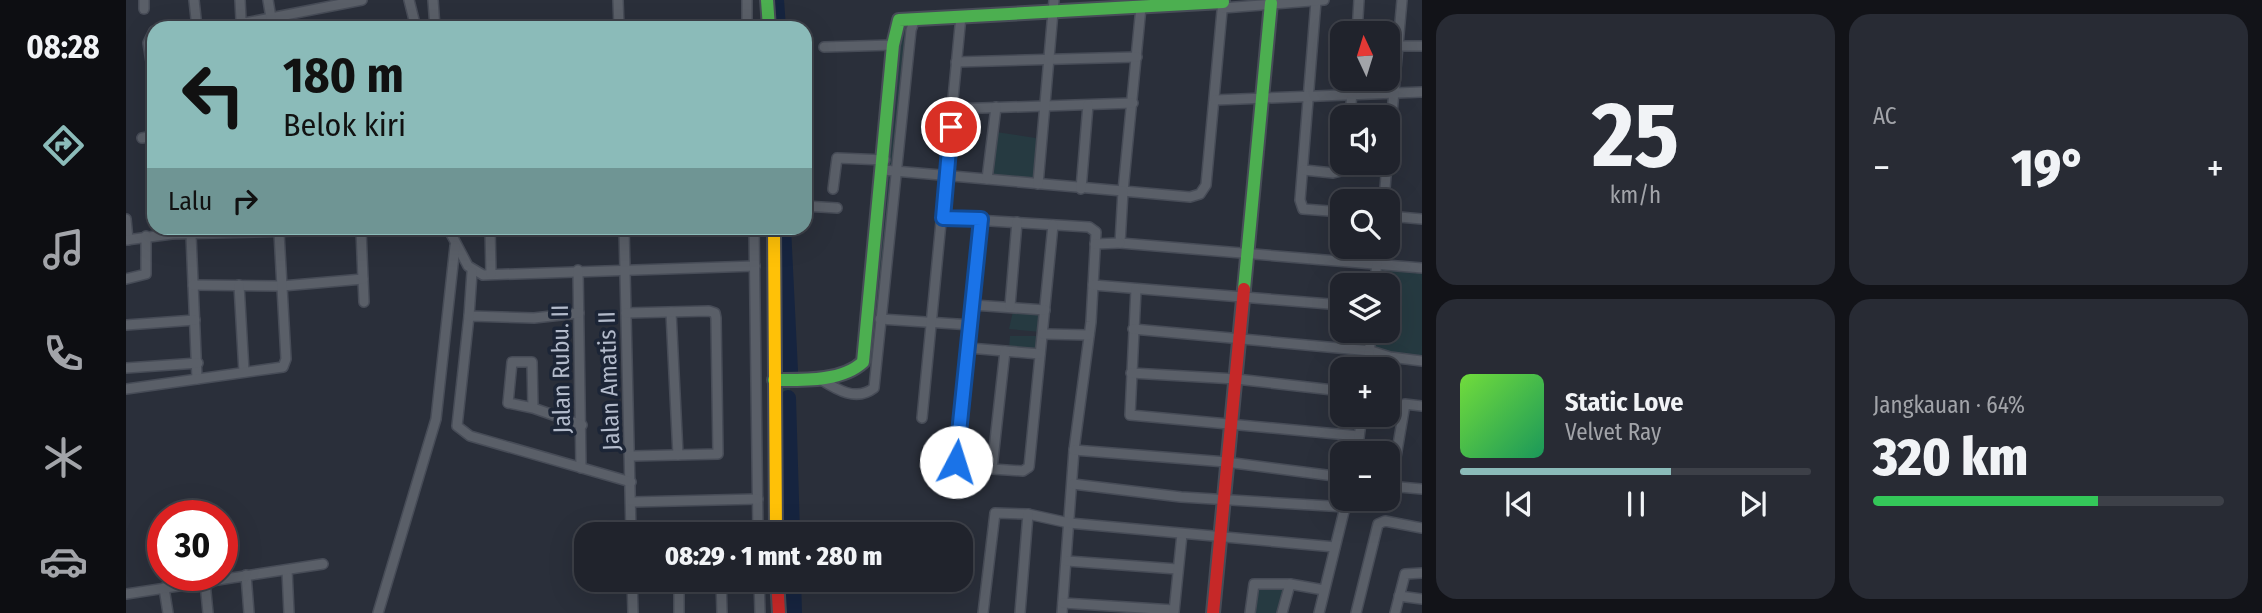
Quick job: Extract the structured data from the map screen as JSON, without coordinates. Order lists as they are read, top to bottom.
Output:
{
  "streets": {
    "street": ["Jalan Rubu. II", "Jalan Amatis II"]
  },
  "north": "top",
  "page": {
    "tabs": "08:28",
    "tile": [
      ["25", "km/h"],
      "AC",
      ["Jangkauan · 64%", "320 km"]
    ],
    "map_buttons": ["+", "−"],
    "turn": ["180 m", "Belok kiri"],
    "heat": ["−", "19°", "+"],
    "then": "Lalu",
    "song": ["Static Love", "Velvet Ray"],
    "limit": "30",
    "trip": "08:29 · 1 mnt · 280 m"
  }
}
